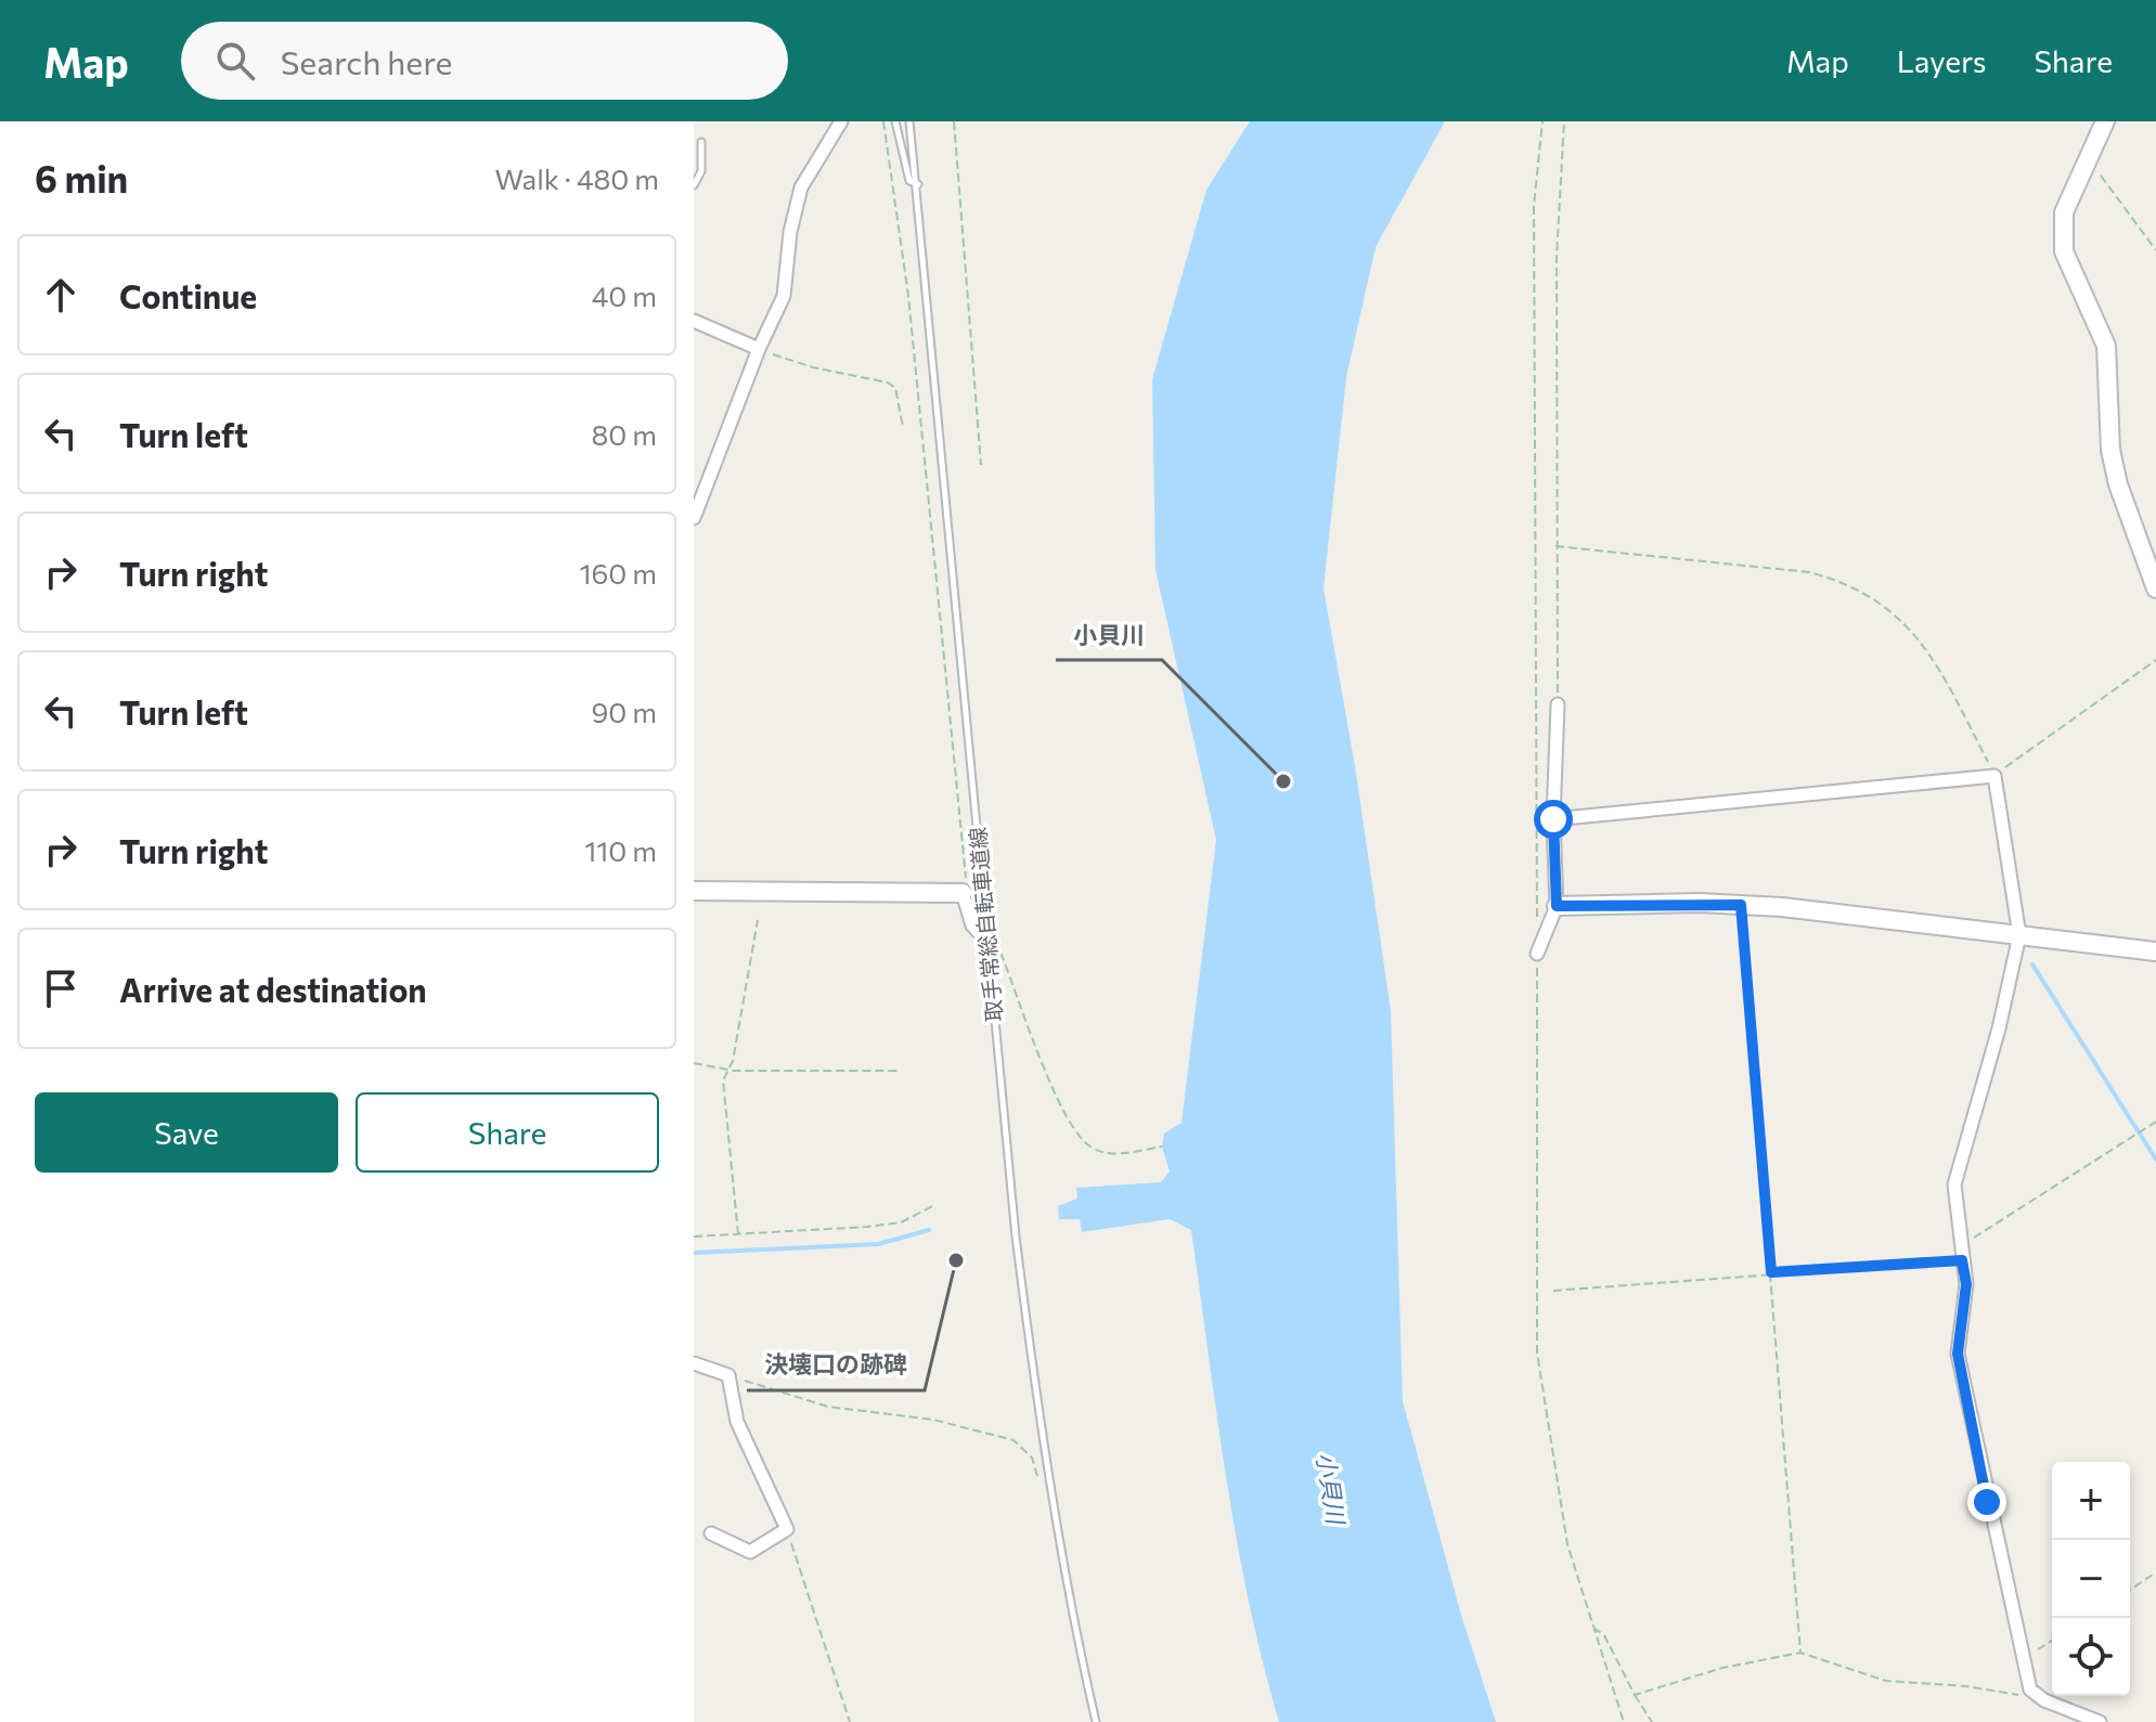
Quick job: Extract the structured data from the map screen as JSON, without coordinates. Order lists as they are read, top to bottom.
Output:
{
  "streets": {
    "lane": ["取手常総自転車道線"]
  },
  "water": ["小貝川"],
  "places": ["小貝川", "決壊口の跡碑"],
  "page": {
    "header": "Map",
    "search": "Search here",
    "nav": ["Map", "Layers", "Share"],
    "heading": ["6 min", "Walk · 480 m"],
    "list": [
      ["Continue", "40 m"],
      ["Turn left", "80 m"],
      ["Turn right", "160 m"],
      ["Turn left", "90 m"],
      ["Turn right", "110 m"],
      "Arrive at destination"
    ],
    "buttons": ["Save", "Share"],
    "map_buttons": ["+", "−"]
  }
}
